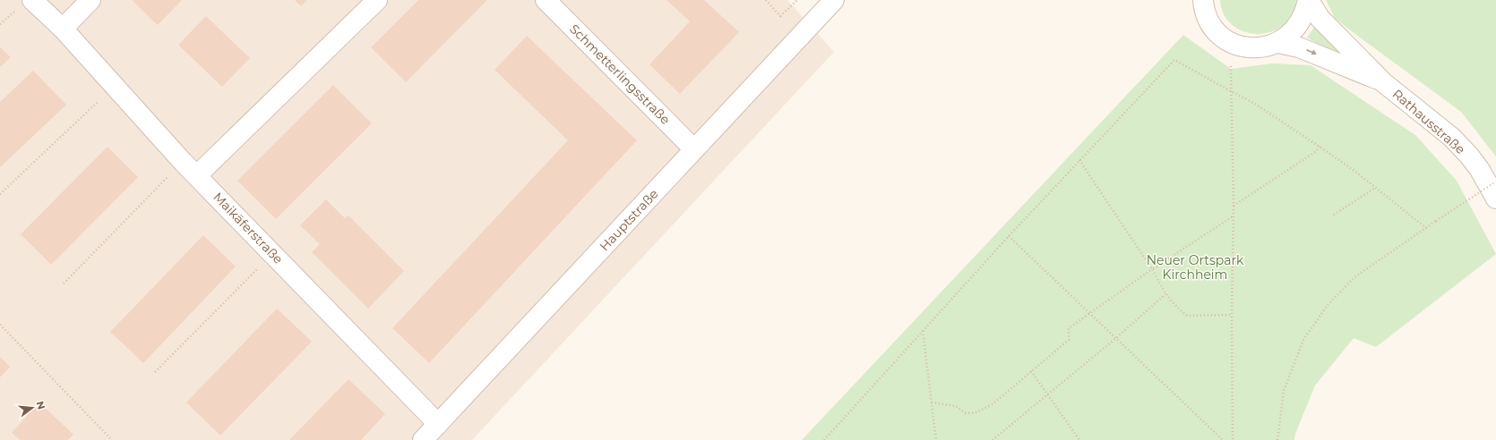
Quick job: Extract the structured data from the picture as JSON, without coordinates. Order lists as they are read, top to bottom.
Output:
{
  "streets": {
    "street": [
      "Schmetterlingsstraße",
      "Rathausstraße",
      "Hauptstraße",
      "Maikäferstraße"
    ]
  },
  "crossings": [
    ["Schmetterlingsstraße", "Hauptstraße"],
    ["Hauptstraße", "Maikäferstraße"]
  ],
  "parks": ["Neuer Ortspark Kirchheim"],
  "north": "right"
}
